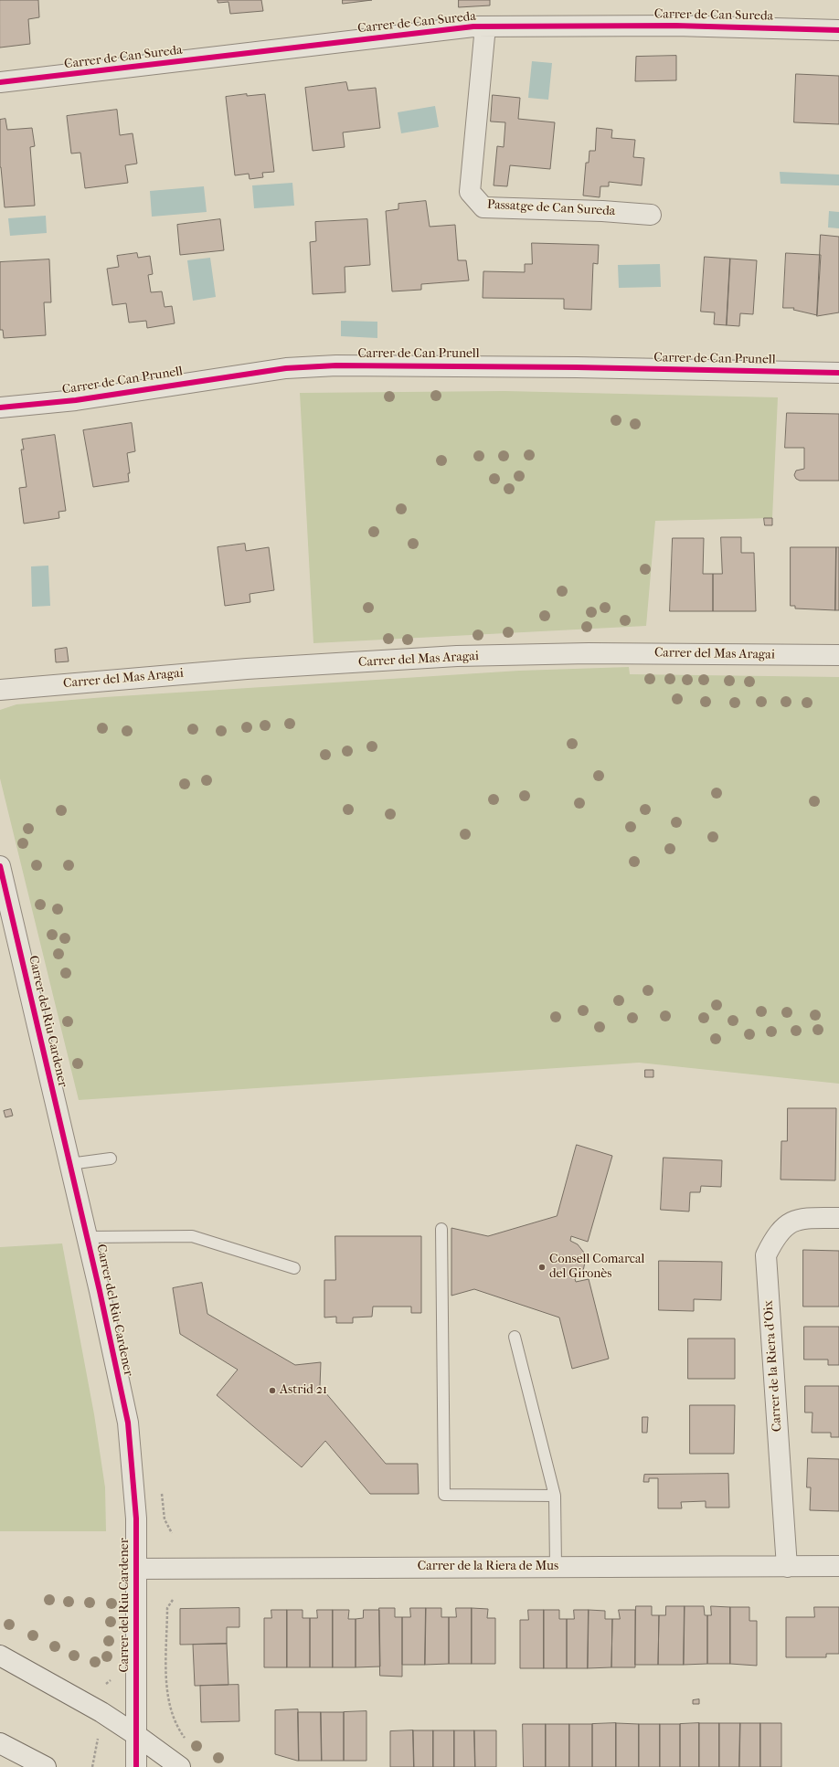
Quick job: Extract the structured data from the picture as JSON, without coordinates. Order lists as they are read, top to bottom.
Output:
{
  "streets": {
    "street": [
      "Carrer de Can Sureda",
      "Passatge de Can Sureda",
      "Carrer de Can Prunell",
      "Carrer del Mas Aragai",
      "Carrer del Riu Cardener",
      "Carrer de la Riera d'Oix",
      "Carrer de la Riera de Mus"
    ]
  },
  "crossings": [
    ["Carrer de Can Sureda", "Passatge de Can Sureda"],
    ["Carrer del Riu Cardener", "Carrer de la Riera de Mus"],
    ["Carrer de la Riera d'Oix", "Carrer de la Riera de Mus"]
  ],
  "places": ["Consell Comarcal del Gironès", "Astrid 21"]
}
